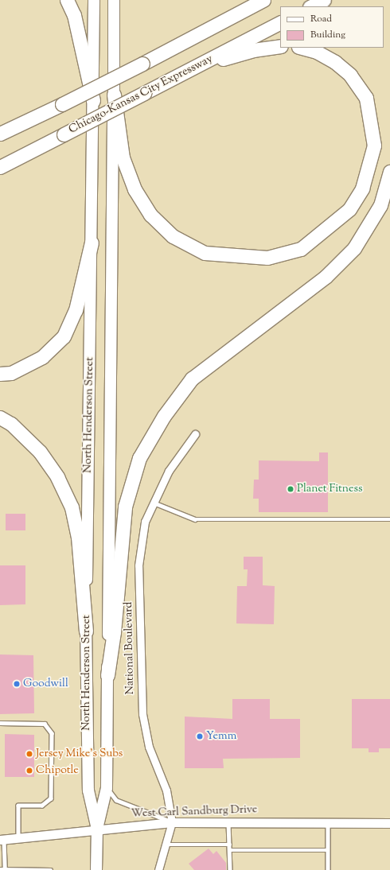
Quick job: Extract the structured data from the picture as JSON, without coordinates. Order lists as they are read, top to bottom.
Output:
{
  "streets": {
    "highway": ["Chicago-Kansas City Expressway"],
    "main road": ["North Henderson Street"],
    "street": ["National Boulevard", "West Carl Sandburg Drive"]
  },
  "crossings": [
    ["North Henderson Street", "West Carl Sandburg Drive"],
    ["National Boulevard", "West Carl Sandburg Drive"]
  ],
  "places": [
    "Planet Fitness",
    "Goodwill",
    "Yemm",
    "Jersey Mike's Subs",
    "Chipotle"
  ],
  "legend": ["Road", "Building"]
}
